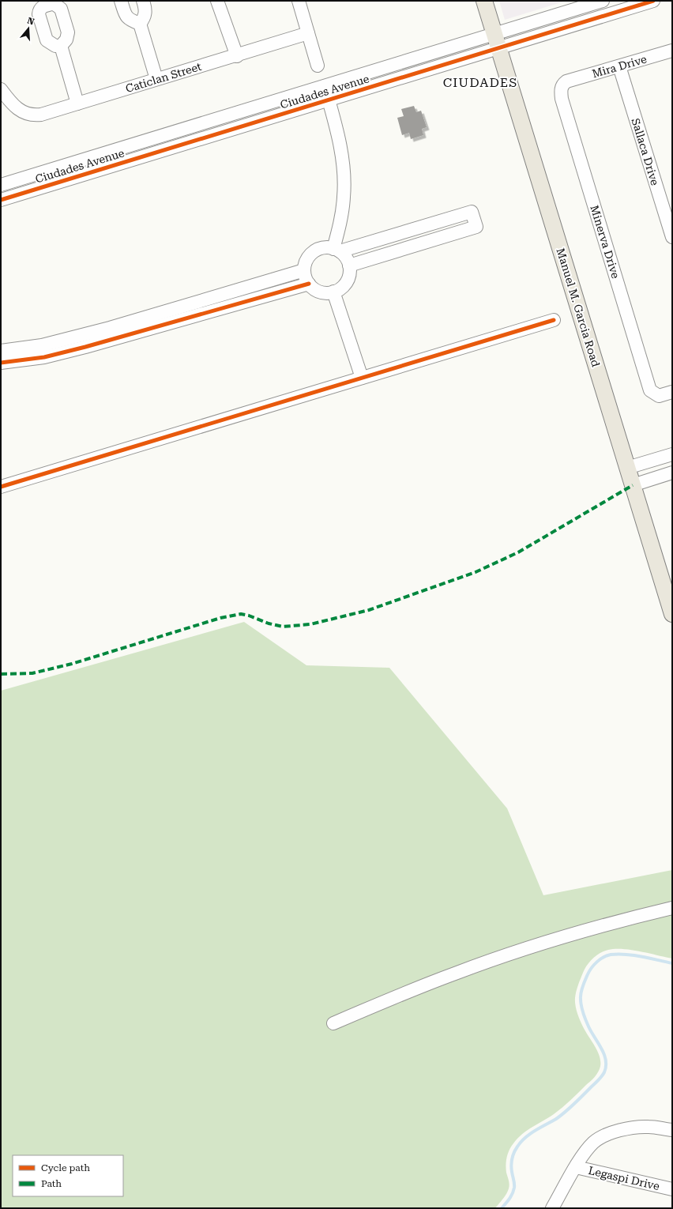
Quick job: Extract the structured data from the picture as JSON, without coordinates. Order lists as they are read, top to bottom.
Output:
{
  "streets": {
    "main road": ["Manuel M. Garcia Road"],
    "street": [
      "Mira Drive",
      "Caticlan Street",
      "Ciudades Avenue",
      "Sallaca Drive",
      "Minerva Drive",
      "Legaspi Drive"
    ]
  },
  "crossings": [
    ["Mira Drive", "Sallaca Drive"],
    ["Mira Drive", "Minerva Drive"],
    ["Ciudades Avenue", "Manuel M. Garcia Road"]
  ],
  "districts": ["CIUDADES"],
  "legend": ["Cycle path", "Path"],
  "north": "top"
}
